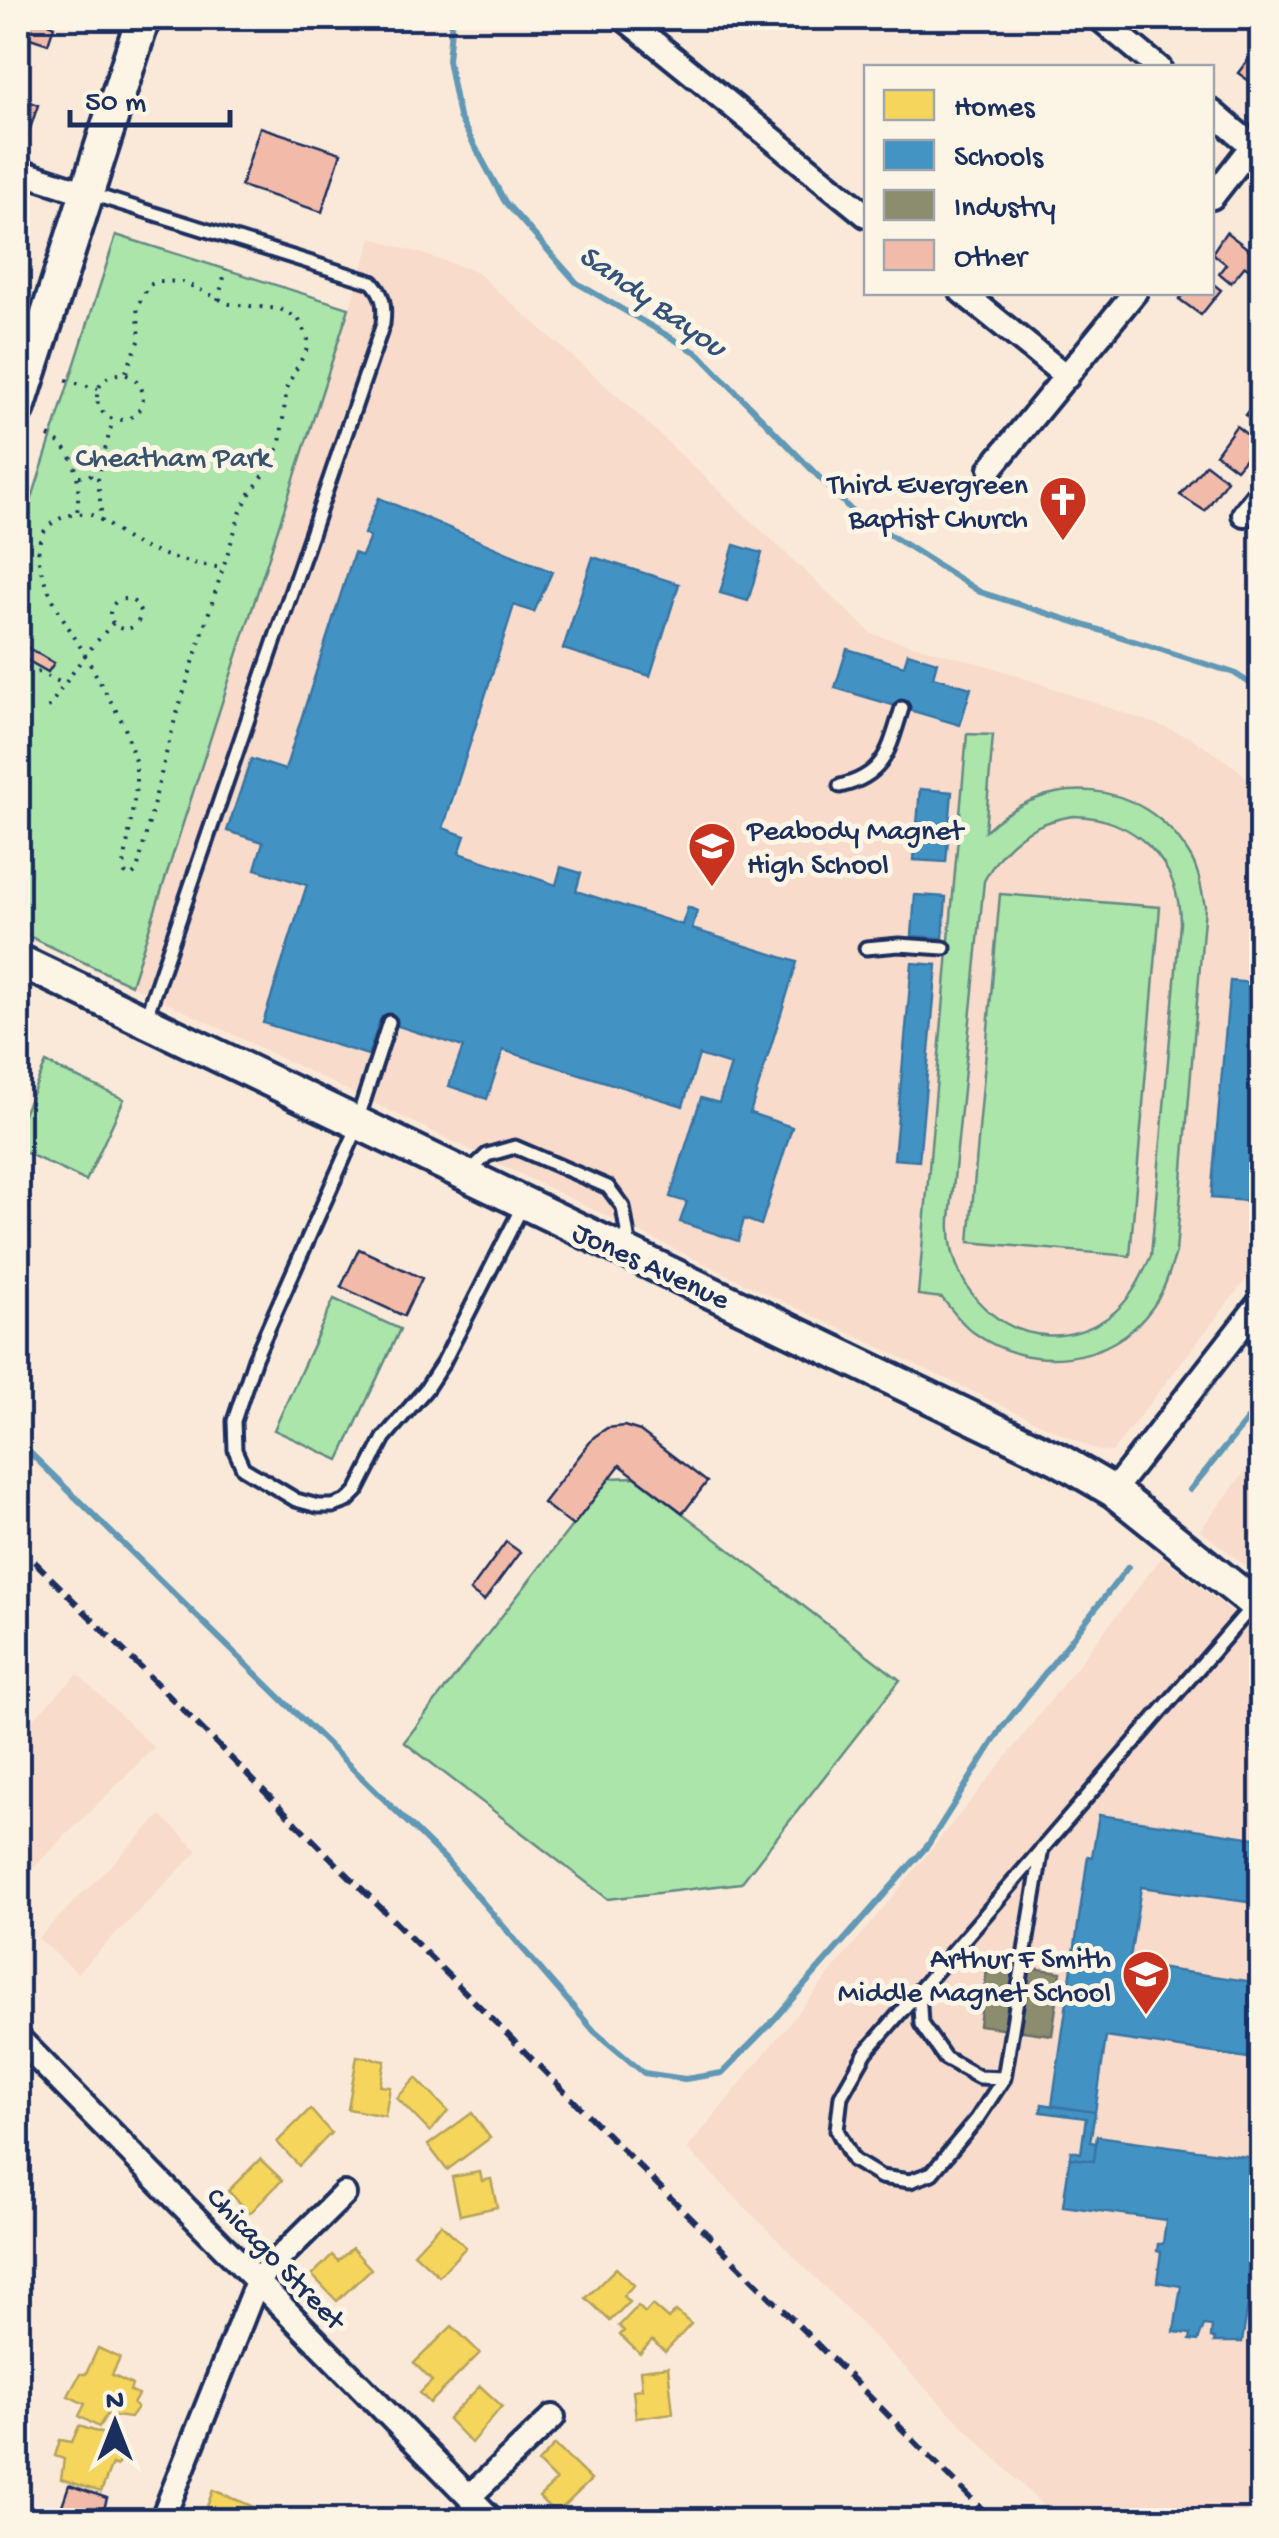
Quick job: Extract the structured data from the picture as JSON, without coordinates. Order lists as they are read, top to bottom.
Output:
{
  "streets": {
    "street": ["Jones Avenue", "Chicago Street"]
  },
  "water": ["Sandy Bayou"],
  "parks": ["Cheatham Park"],
  "places": {
    "church": ["Third Evergreen Baptist Church"],
    "school or university": ["Peabody Magnet High School", "Arthur F Smith Middle Magnet School"]
  },
  "legend": [
    "Homes",
    "Schools",
    "Industry",
    "Other"
  ],
  "scale_bar": "50 m",
  "north": "top"
}
